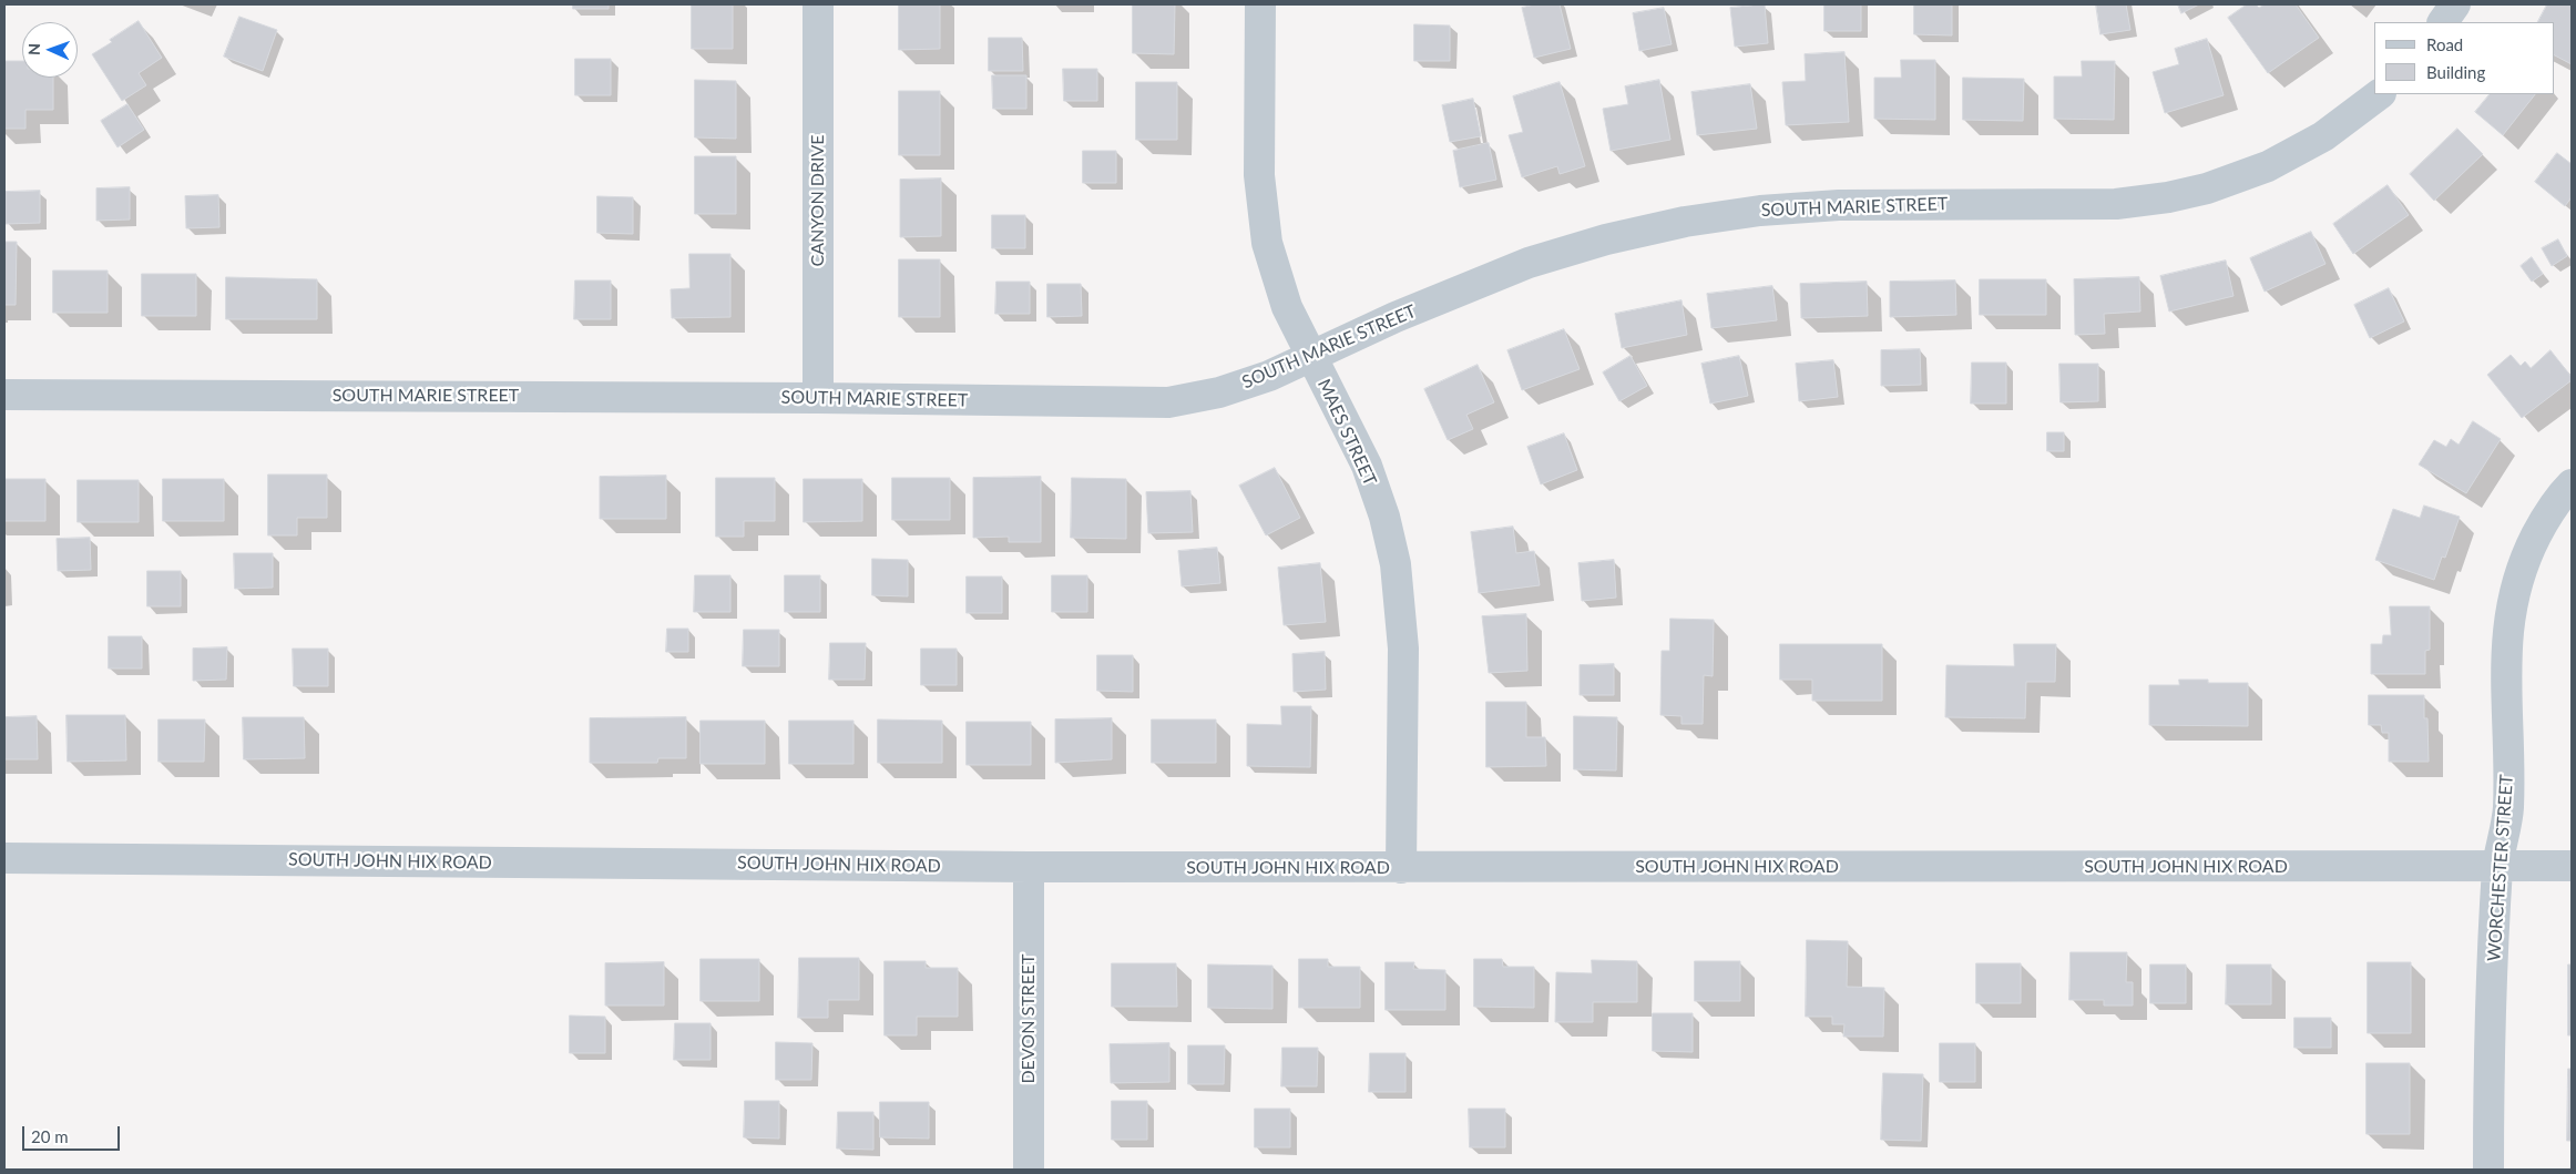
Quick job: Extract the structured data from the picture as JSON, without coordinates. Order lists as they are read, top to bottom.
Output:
{
  "streets": {
    "street": [
      "CANYON DRIVE",
      "SOUTH MARIE STREET",
      "MAES STREET",
      "SOUTH JOHN HIX ROAD",
      "WORCHESTER STREET",
      "DEVON STREET"
    ]
  },
  "crossings": [
    ["CANYON DRIVE", "SOUTH MARIE STREET"],
    ["SOUTH MARIE STREET", "MAES STREET"],
    ["MAES STREET", "SOUTH JOHN HIX ROAD"],
    ["SOUTH JOHN HIX ROAD", "WORCHESTER STREET"],
    ["SOUTH JOHN HIX ROAD", "DEVON STREET"]
  ],
  "legend": ["Road", "Building"],
  "scale_bar": "20 m",
  "north": "left"
}
